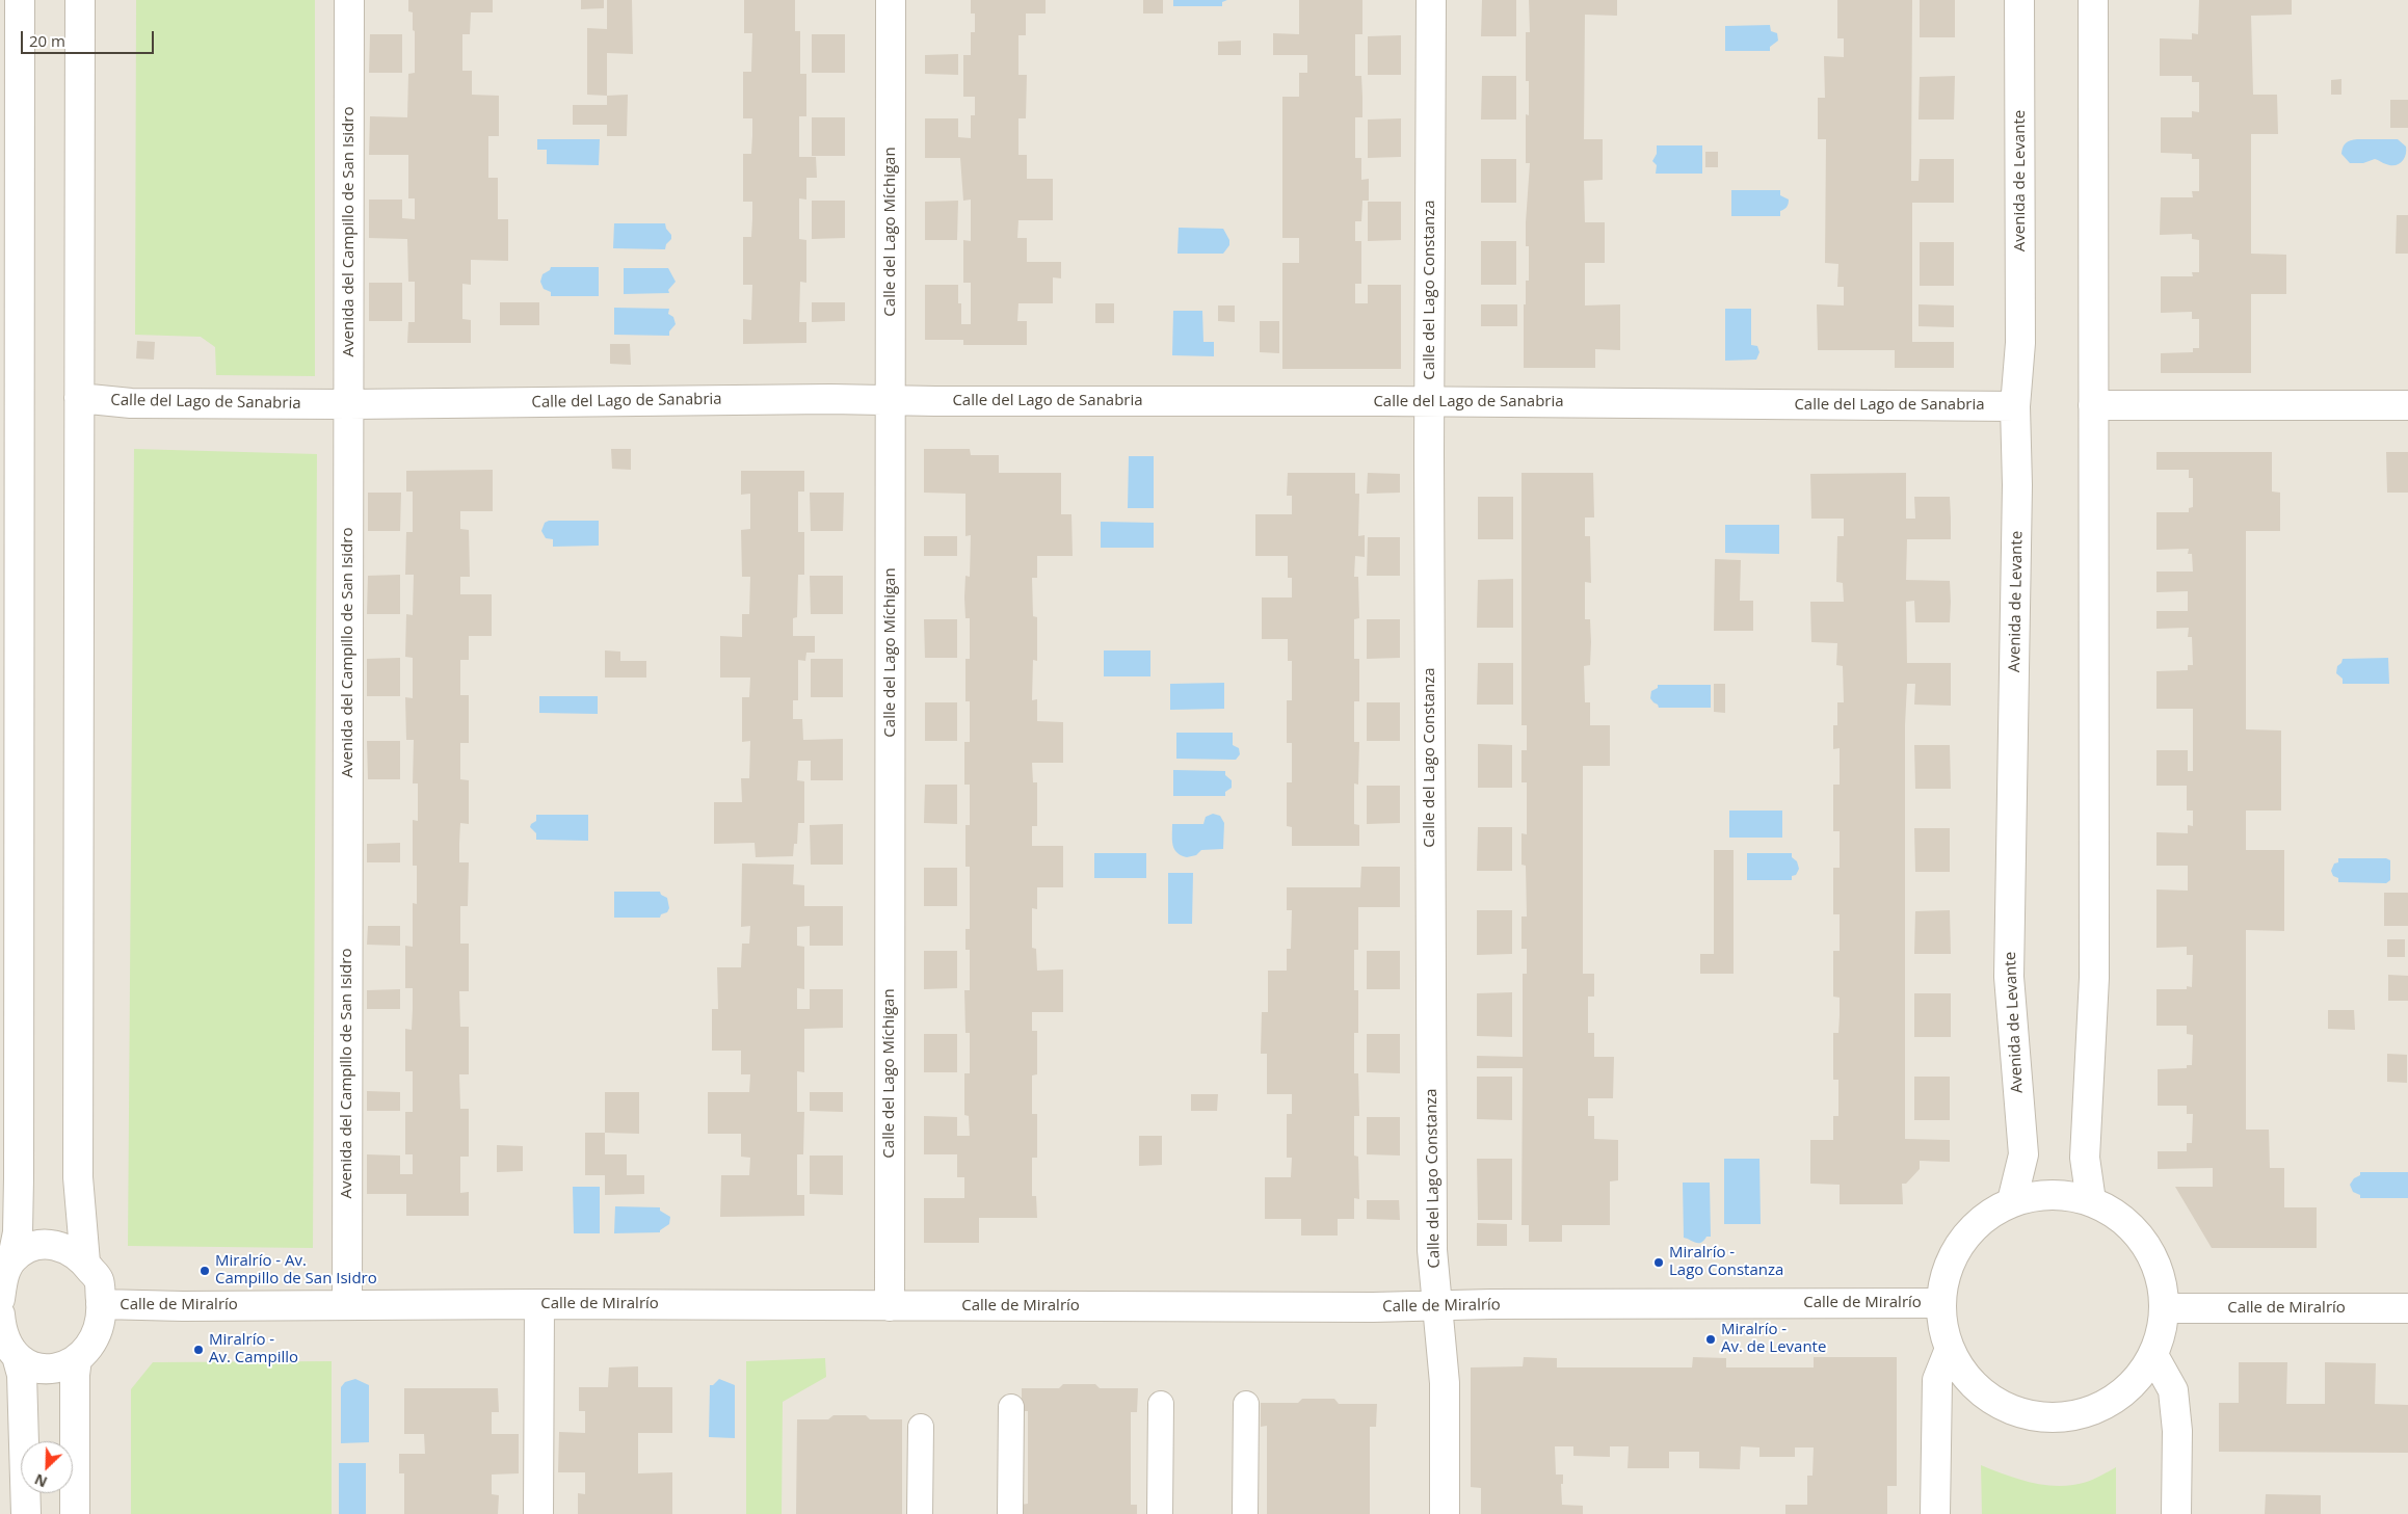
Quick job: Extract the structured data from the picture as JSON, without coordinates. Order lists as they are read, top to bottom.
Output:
{
  "streets": {
    "street": [
      "Avenida de Levante",
      "Avenida del Campillo de San Isidro",
      "Calle del Lago Míchigan",
      "Calle del Lago Constanza",
      "Calle del Lago de Sanabria",
      "Calle de Miralrío"
    ]
  },
  "crossings": [
    ["Avenida de Levante", "Calle del Lago de Sanabria"],
    ["Avenida del Campillo de San Isidro", "Calle del Lago de Sanabria"],
    ["Avenida del Campillo de San Isidro", "Calle de Miralrío"],
    ["Calle del Lago Míchigan", "Calle del Lago de Sanabria"],
    ["Calle del Lago Míchigan", "Calle de Miralrío"],
    ["Calle del Lago Constanza", "Calle del Lago de Sanabria"],
    ["Calle del Lago Constanza", "Calle de Miralrío"]
  ],
  "places": [
    "Miralrío - Lago Constanza",
    "Miralrío - Av. Campillo de San Isidro",
    "Miralrío - Av. de Levante",
    "Miralrío - Av. Campillo"
  ],
  "scale_bar": "20 m",
  "north": "bottom left"
}
